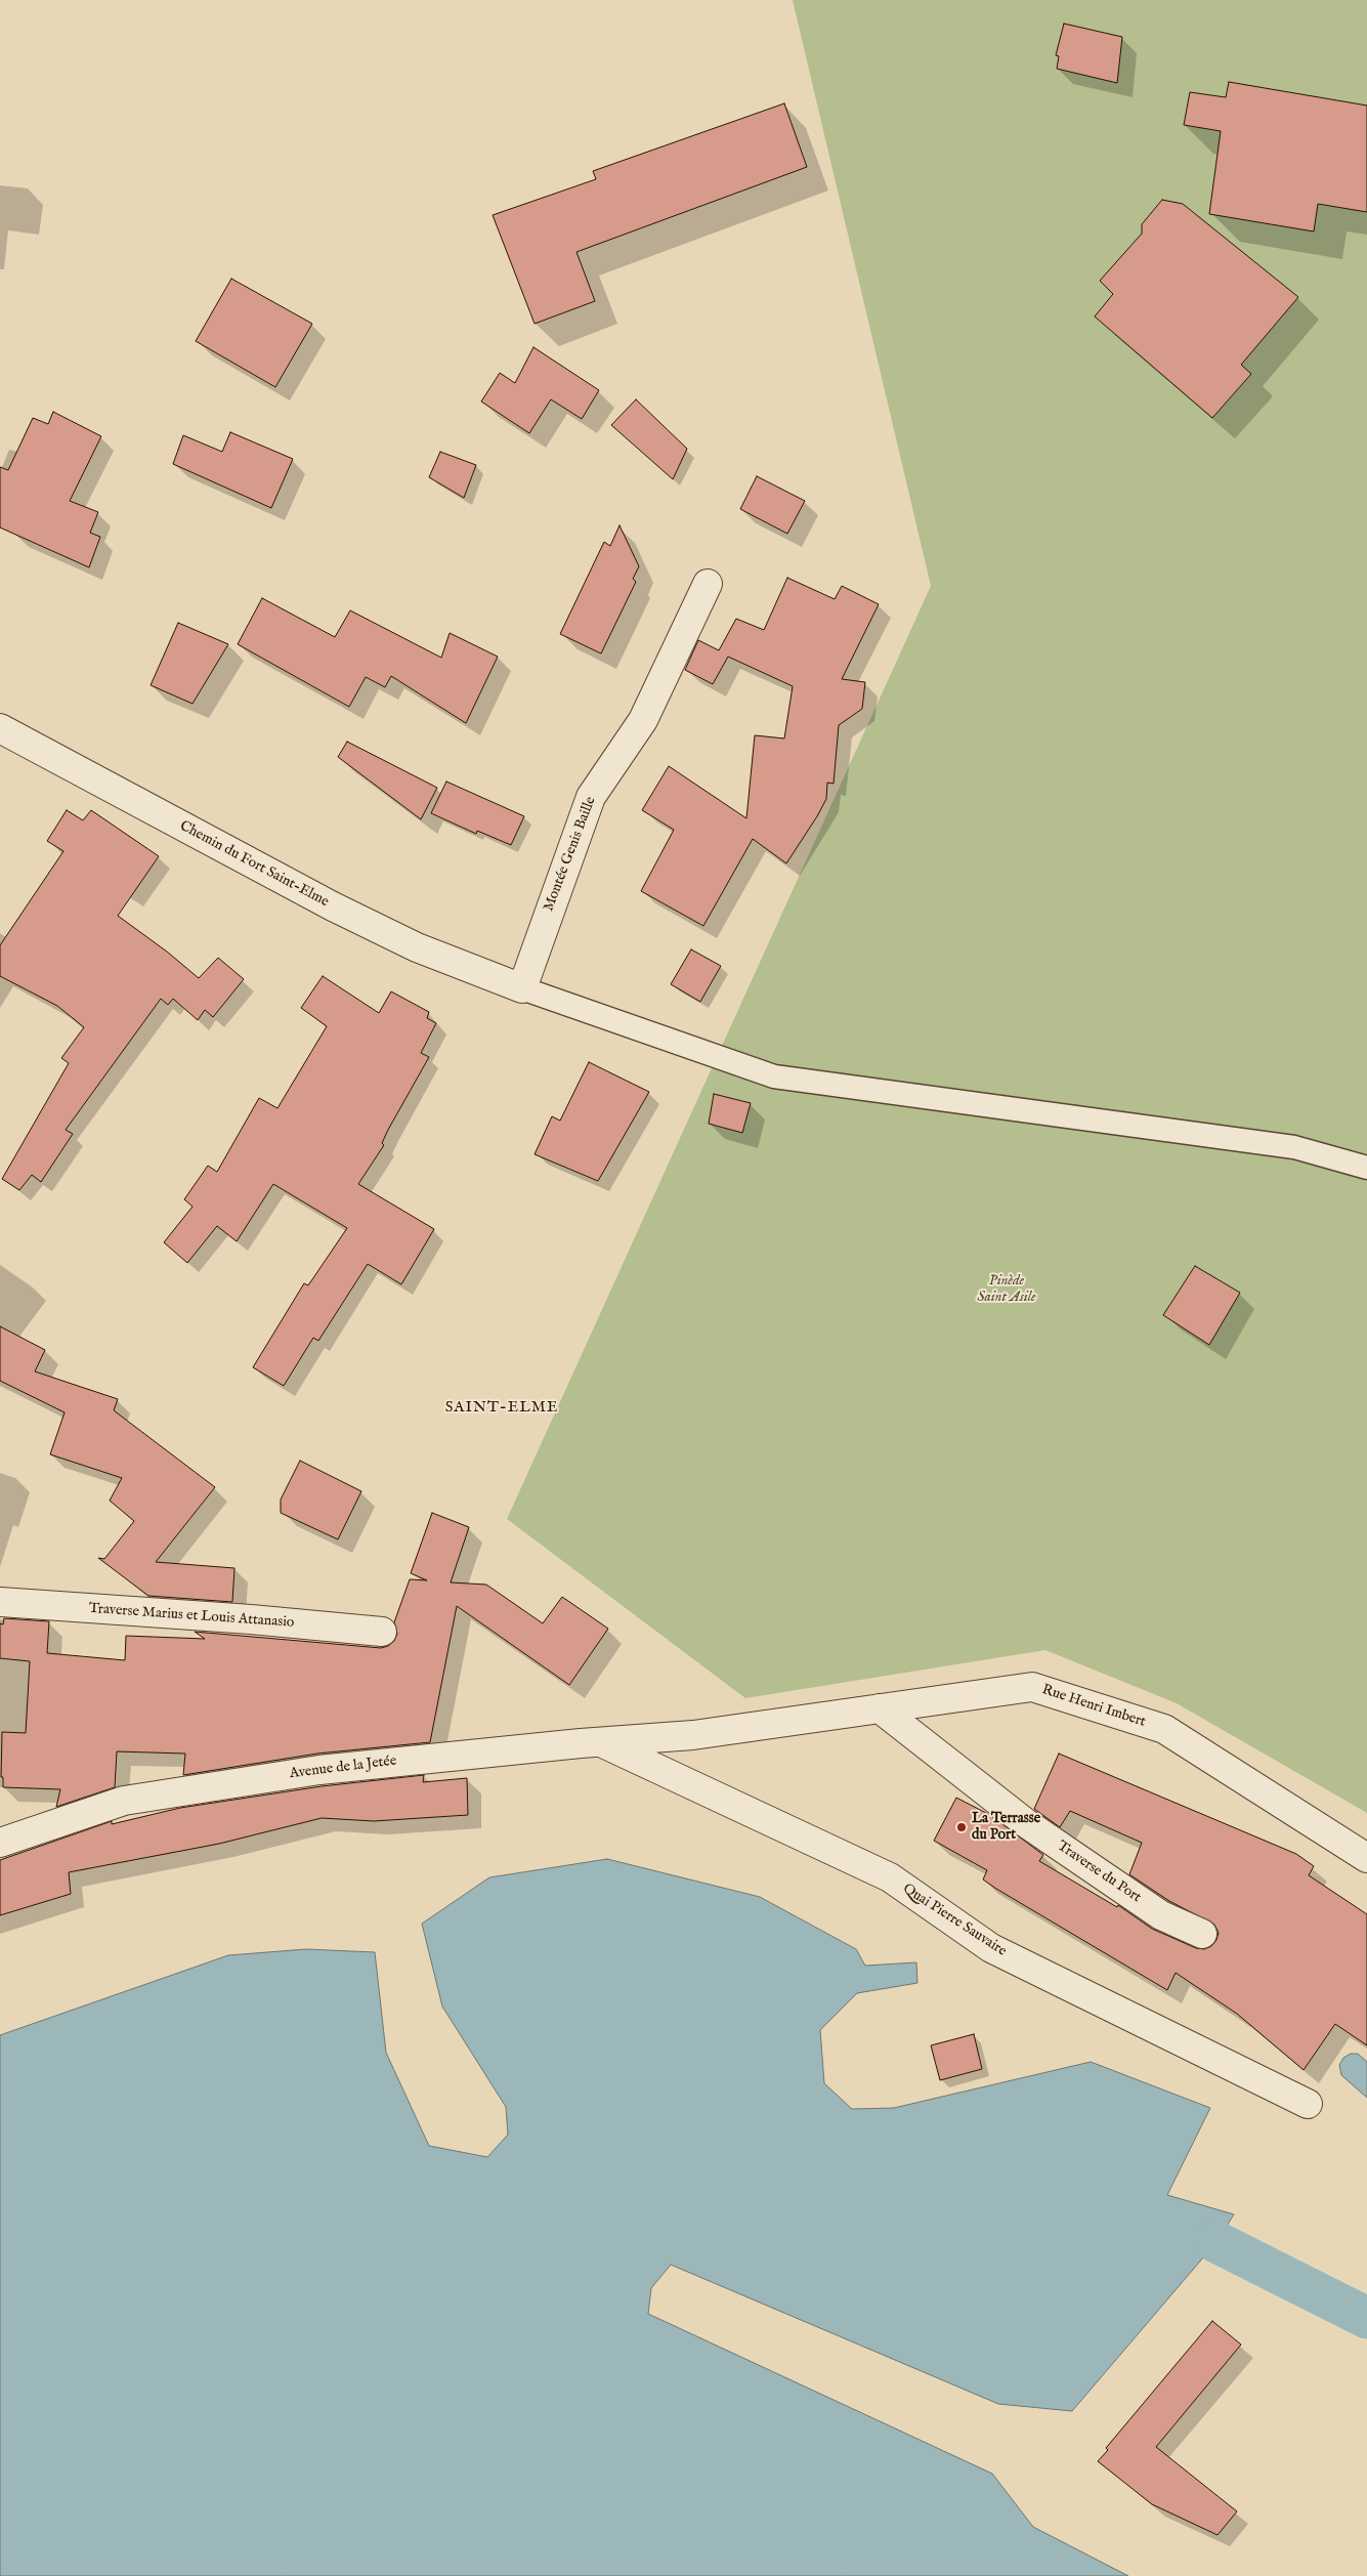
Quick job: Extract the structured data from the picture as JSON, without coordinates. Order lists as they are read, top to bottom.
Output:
{
  "streets": {
    "street": [
      "Montée Genis Baille",
      "Chemin du Fort Saint-Elme",
      "Traverse Marius et Louis Attanasio",
      "Rue Henri Imbert",
      "Avenue de la Jetée",
      "Traverse du Port",
      "Quai Pierre Sauvaire"
    ]
  },
  "crossings": [
    ["Montée Genis Baille", "Chemin du Fort Saint-Elme"],
    ["Rue Henri Imbert", "Avenue de la Jetée"],
    ["Rue Henri Imbert", "Traverse du Port"],
    ["Avenue de la Jetée", "Quai Pierre Sauvaire"]
  ],
  "districts": ["SAINT-ELME"],
  "parks": ["Pinède Saint Asile"],
  "places": ["La Terrasse du Port"]
}
